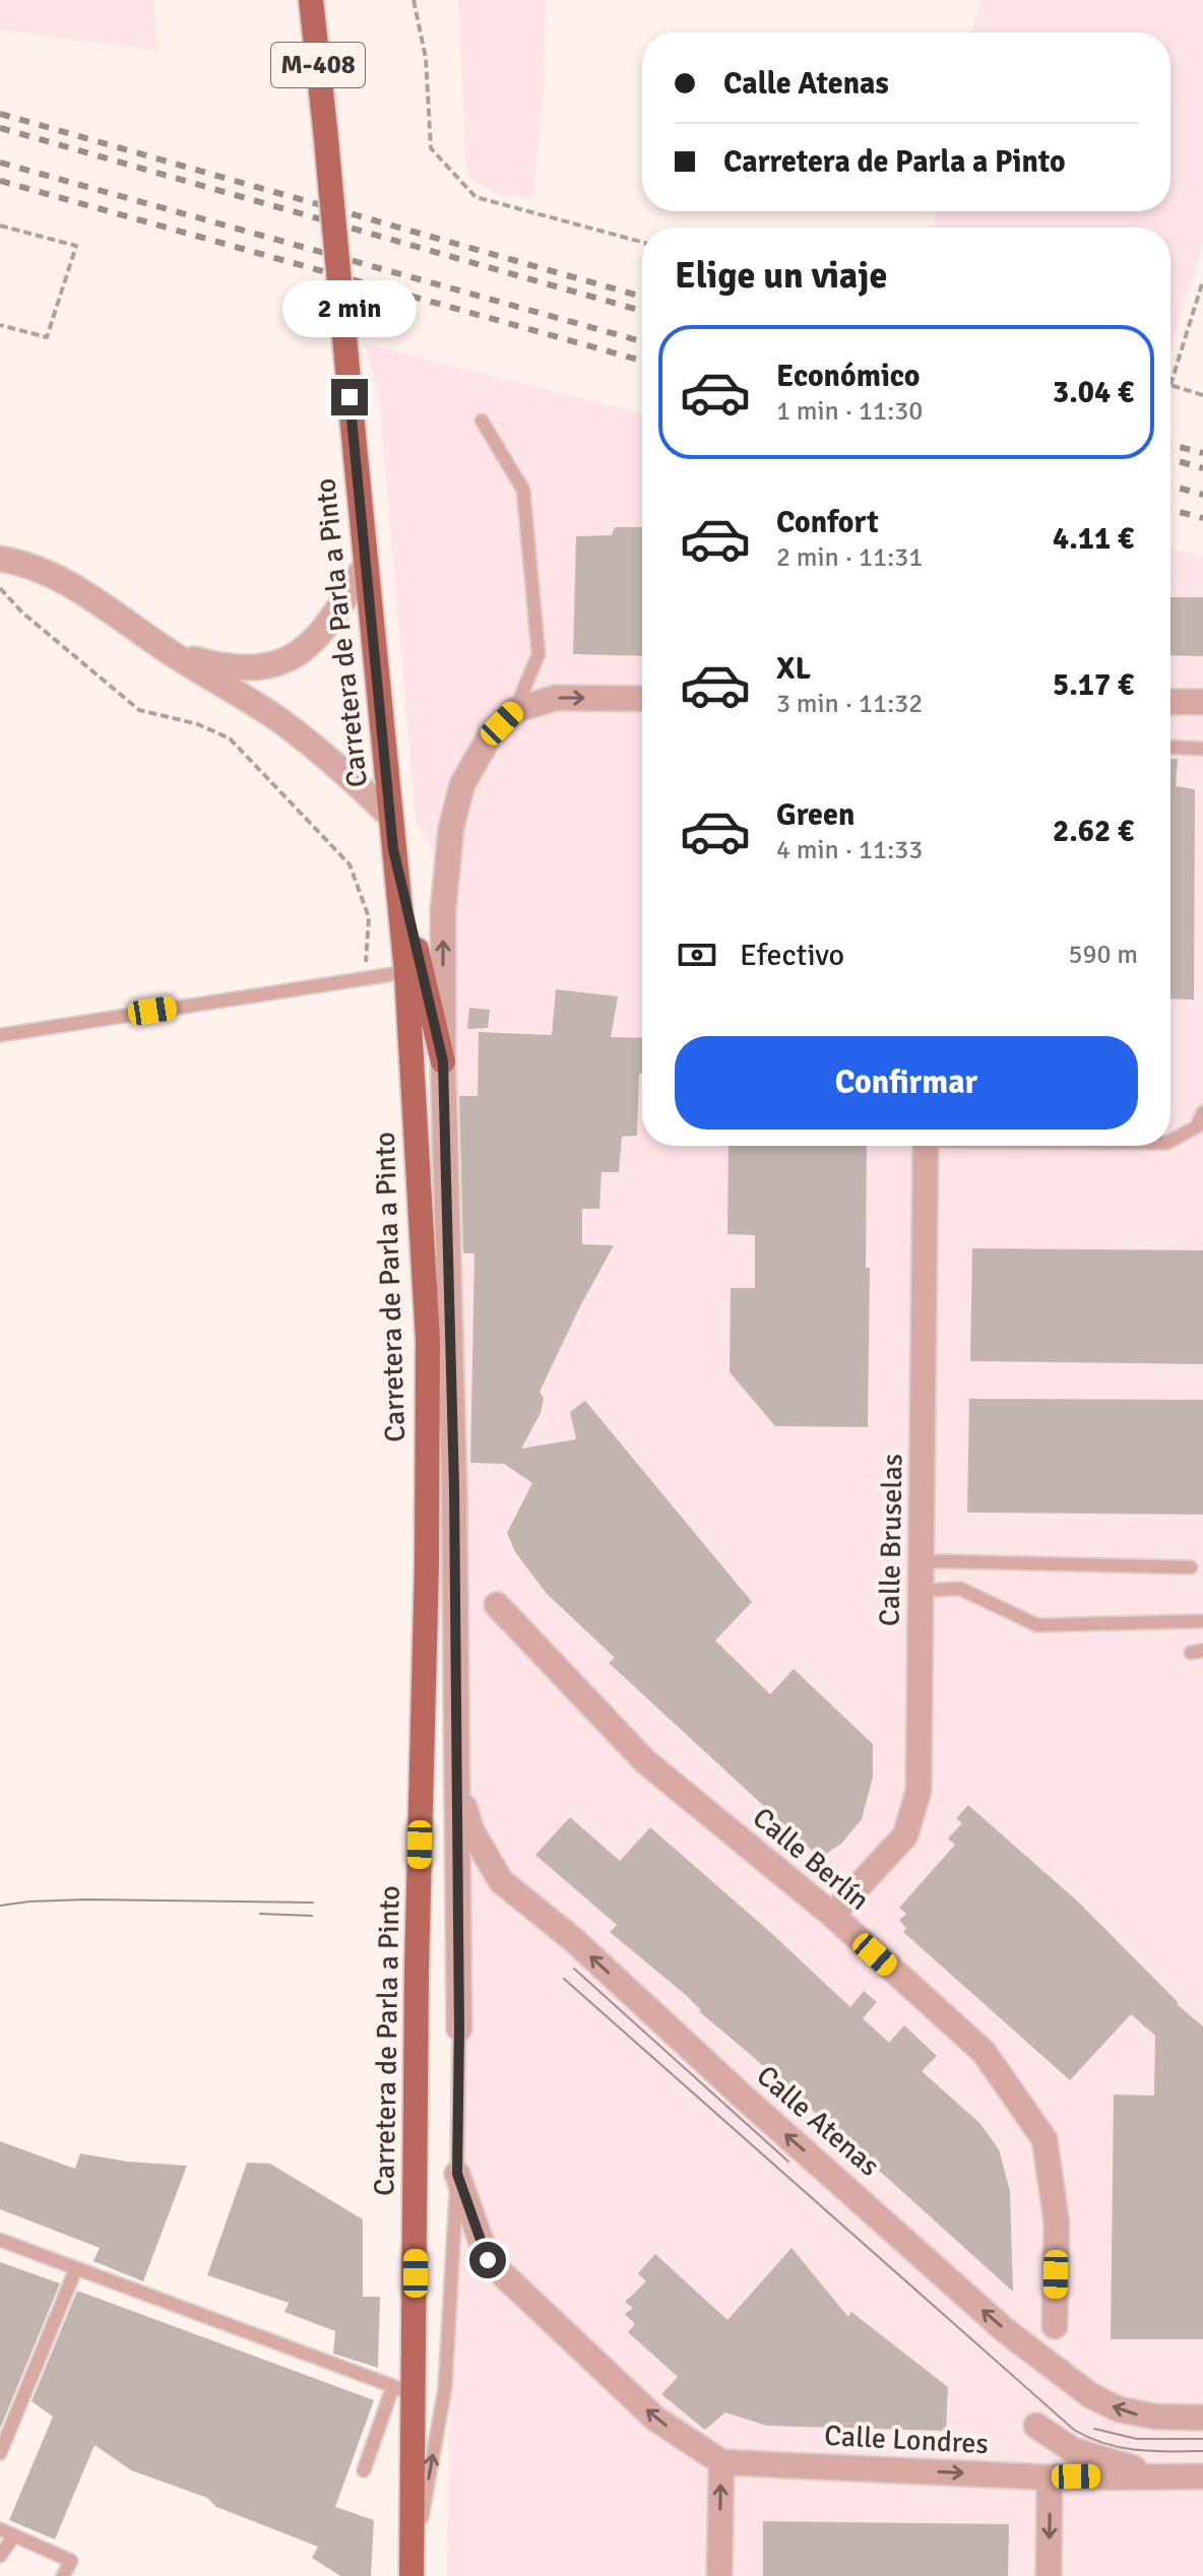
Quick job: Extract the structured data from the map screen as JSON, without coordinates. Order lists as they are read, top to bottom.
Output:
{
  "streets": {
    "main road": ["M-408", "Carretera de Parla a Pinto"],
    "street": [
      "Calle Bruselas",
      "Calle Berlín",
      "Calle Atenas",
      "Calle Londres"
    ]
  },
  "crossings": [
    ["M-408", "Carretera de Parla a Pinto"],
    ["Calle Bruselas", "Calle Berlín"],
    ["Calle Berlín", "Calle Atenas"]
  ],
  "one_way": ["Calle Atenas", "Calle Londres"],
  "page": {
    "banner": ["Calle Atenas", "Carretera de Parla a Pinto"],
    "heading": "Elige un viaje",
    "bubble": "2 min",
    "list": [
      {
        "name": "Económico",
        "note": "1 min · 11:30",
        "value": "3.04 €"
      },
      {
        "name": "Confort",
        "note": "2 min · 11:31",
        "value": "4.11 €"
      },
      {
        "name": "XL",
        "note": "3 min · 11:32",
        "value": "5.17 €"
      },
      {
        "name": "Green",
        "note": "4 min · 11:33",
        "value": "2.62 €"
      }
    ],
    "pay": ["Efectivo", "590 m"],
    "buttons": "Confirmar"
  }
}
